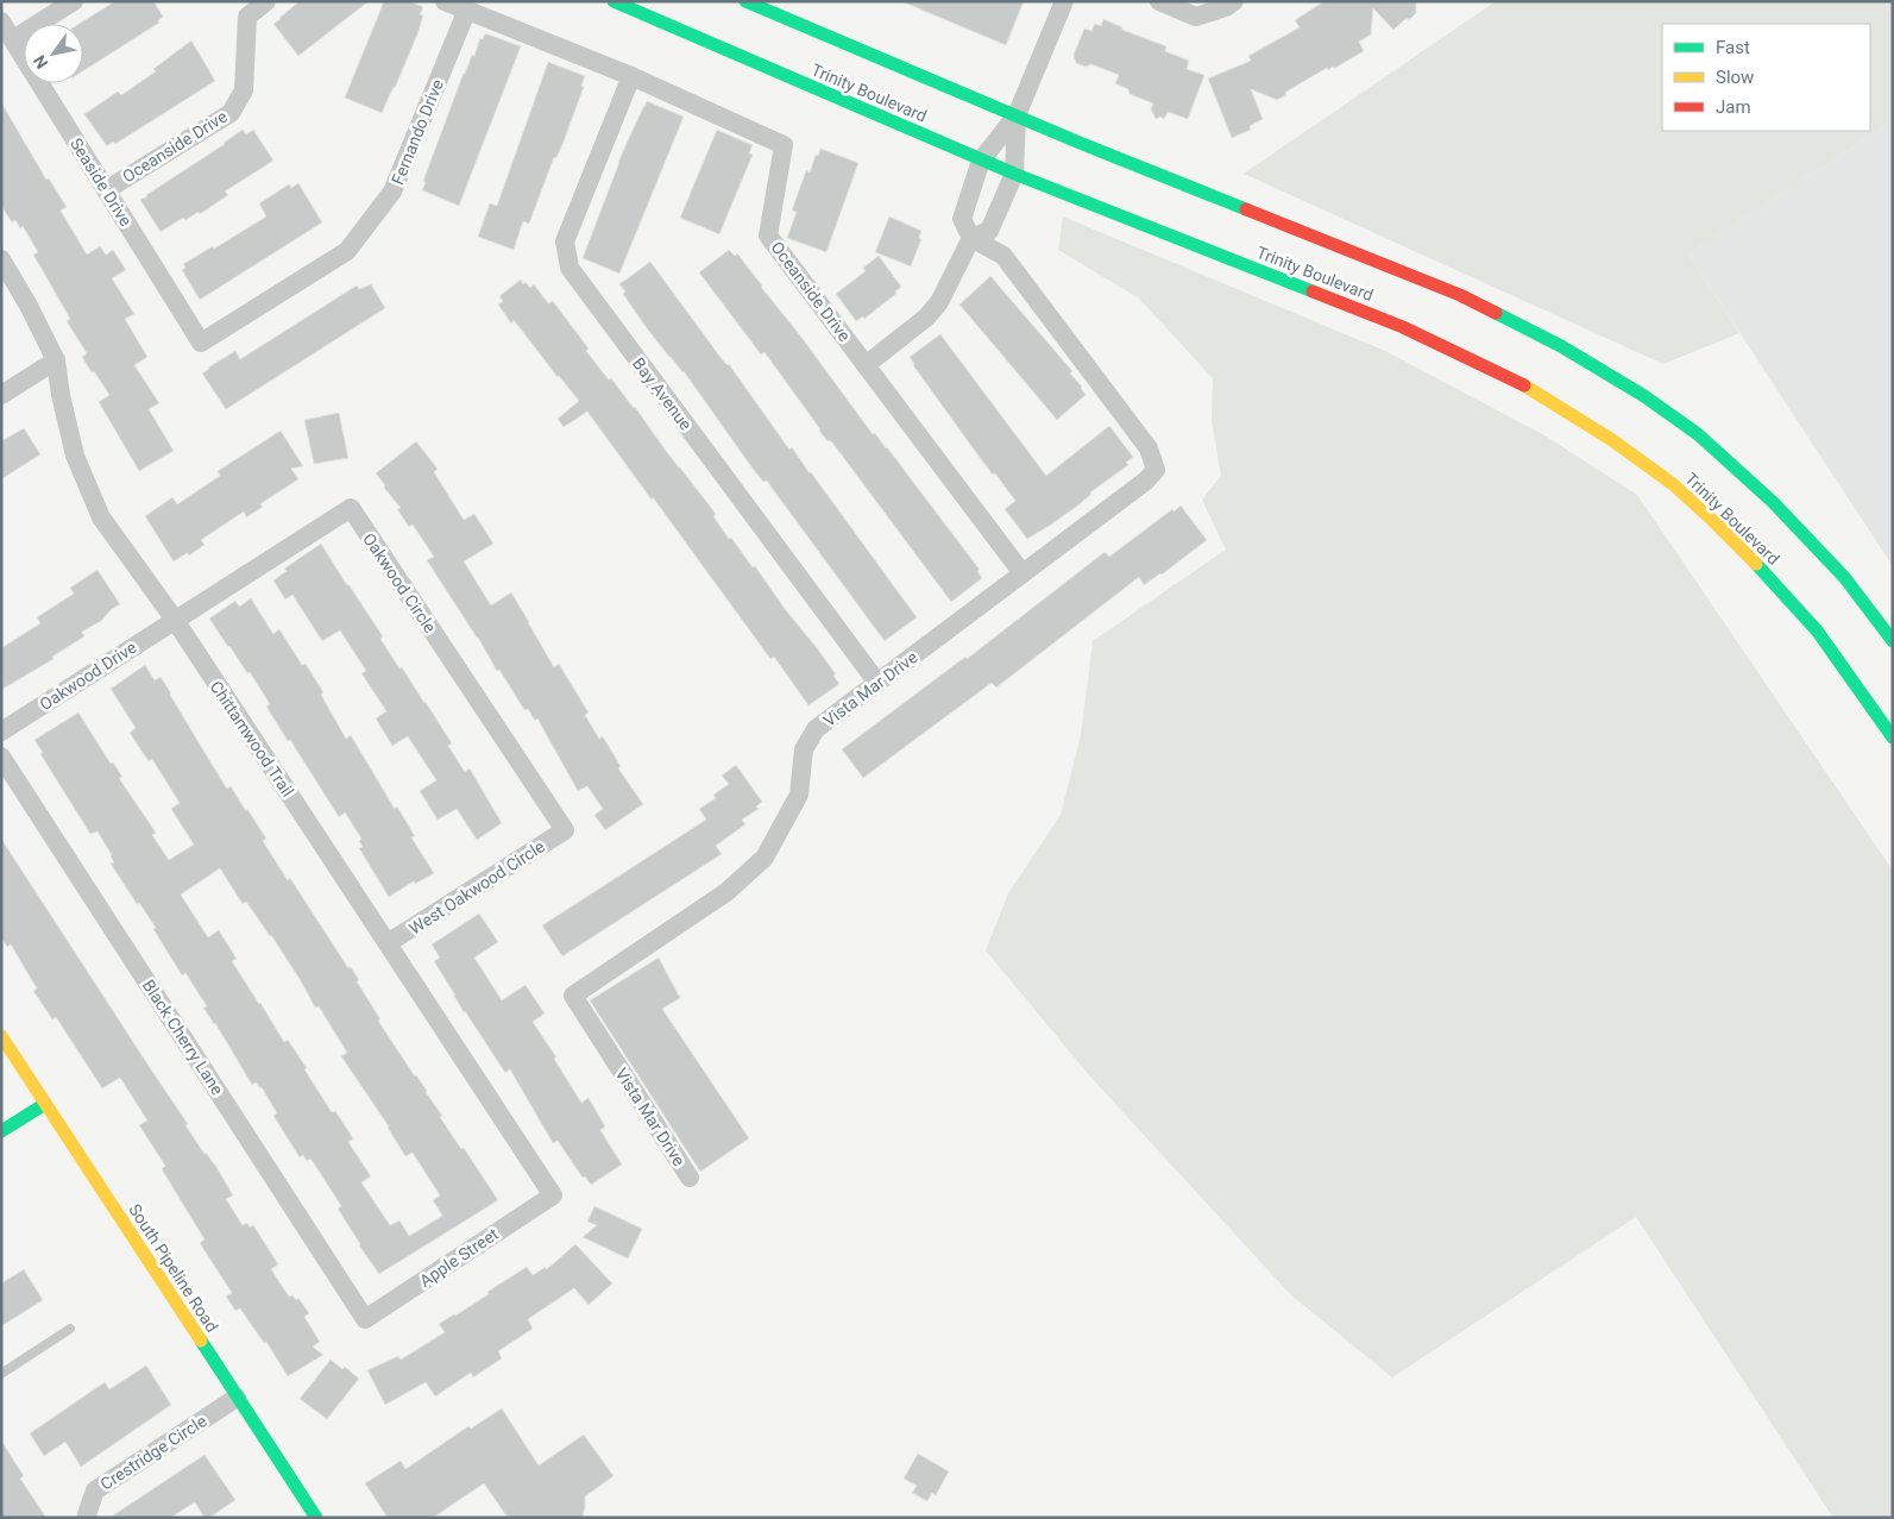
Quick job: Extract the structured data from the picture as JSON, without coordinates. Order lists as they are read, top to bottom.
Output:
{
  "streets": {
    "main road": ["Trinity Boulevard", "South Pipeline Road"],
    "street": [
      "Fernando Drive",
      "Oceanside Drive",
      "Seaside Drive",
      "Bay Avenue",
      "Oakwood Circle",
      "Oakwood Drive",
      "Vista Mar Drive",
      "Chittamwood Trail",
      "West Oakwood Circle",
      "Black Cherry Lane",
      "Apple Street",
      "Crestridge Circle"
    ]
  },
  "crossings": [
    ["Fernando Drive", "Oceanside Drive"],
    ["Fernando Drive", "Seaside Drive"],
    ["Oceanside Drive", "Seaside Drive"],
    ["Oceanside Drive", "Bay Avenue"],
    ["Oceanside Drive", "Vista Mar Drive"],
    ["Bay Avenue", "Vista Mar Drive"],
    ["Oakwood Circle", "Oakwood Drive"],
    ["Oakwood Circle", "Chittamwood Trail"],
    ["Oakwood Circle", "West Oakwood Circle"],
    ["Oakwood Drive", "Chittamwood Trail"],
    ["Chittamwood Trail", "West Oakwood Circle"],
    ["Chittamwood Trail", "Apple Street"],
    ["Black Cherry Lane", "Apple Street"],
    ["South Pipeline Road", "Crestridge Circle"]
  ],
  "legend": ["Fast", "Slow", "Jam"],
  "north": "bottom left"
}
